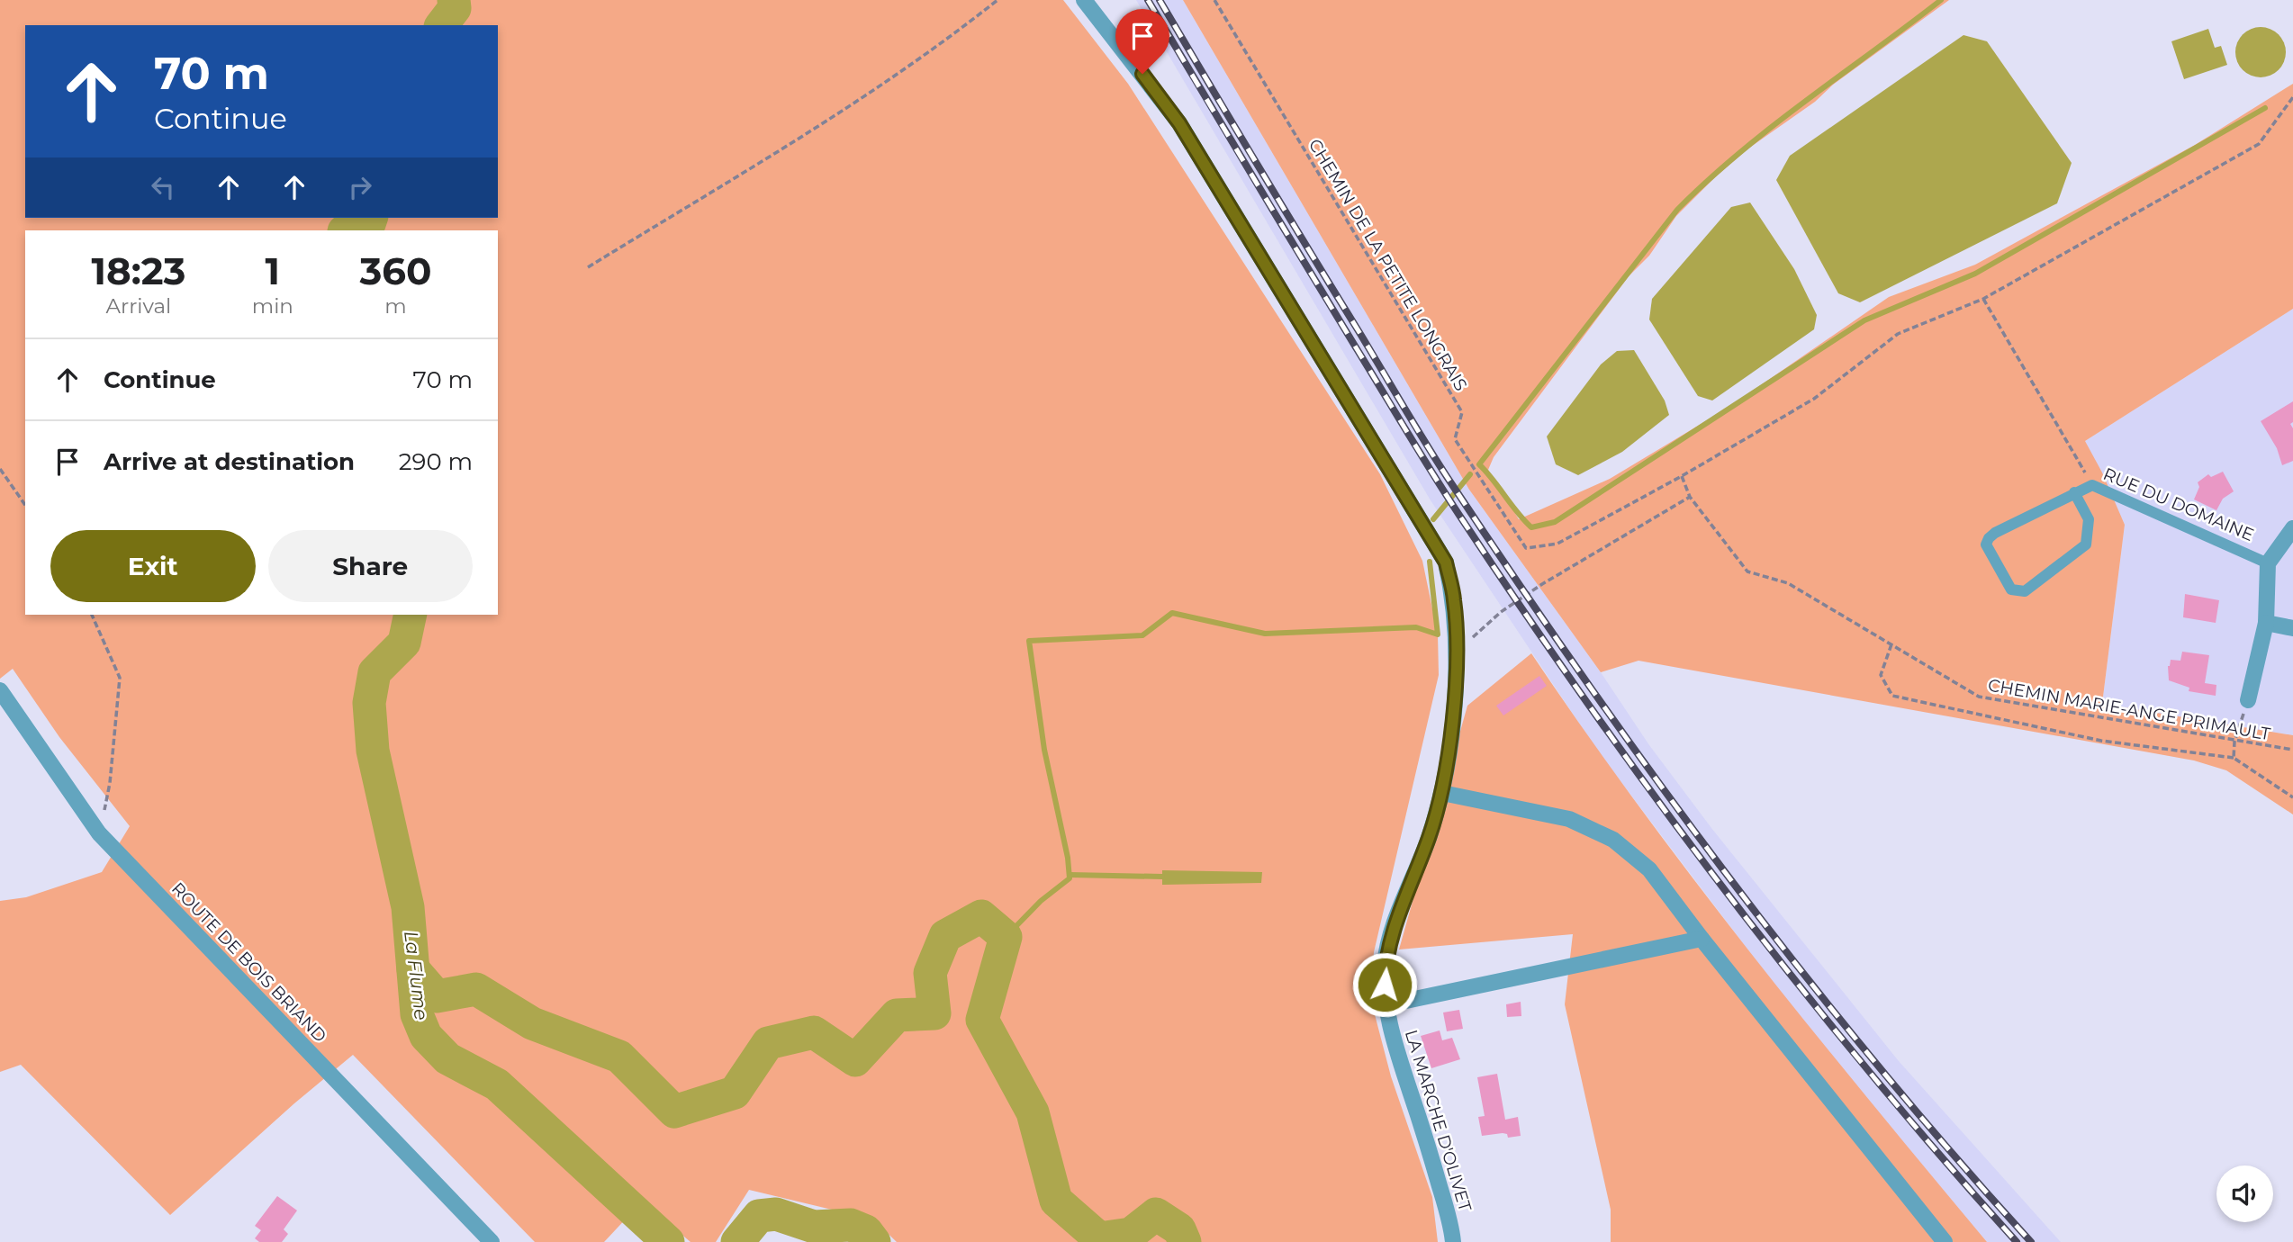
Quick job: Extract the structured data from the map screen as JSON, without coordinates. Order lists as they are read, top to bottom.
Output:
{
  "streets": {
    "street": ["ROUTE DE BOIS BRIAND", "LA MARCHE D'OLIVET"],
    "lane": ["RUE DU DOMAINE"],
    "path": ["CHEMIN DE LA PETITE LONGRAIS", "CHEMIN MARIE-ANGE PRIMAULT"]
  },
  "crossings": [
    ["CHEMIN DE LA PETITE LONGRAIS", "CHEMIN MARIE-ANGE PRIMAULT"]
  ],
  "water": ["La Flume"],
  "page": {
    "turn": ["70 m", "Continue"],
    "eta": [
      "18:23",
      "Arrival",
      "1",
      "min",
      "360",
      "m"
    ],
    "list": [
      {
        "name": "Continue",
        "value": "70 m"
      },
      {
        "name": "Arrive at destination",
        "value": "290 m"
      }
    ],
    "buttons": ["Exit", "Share"]
  }
}
